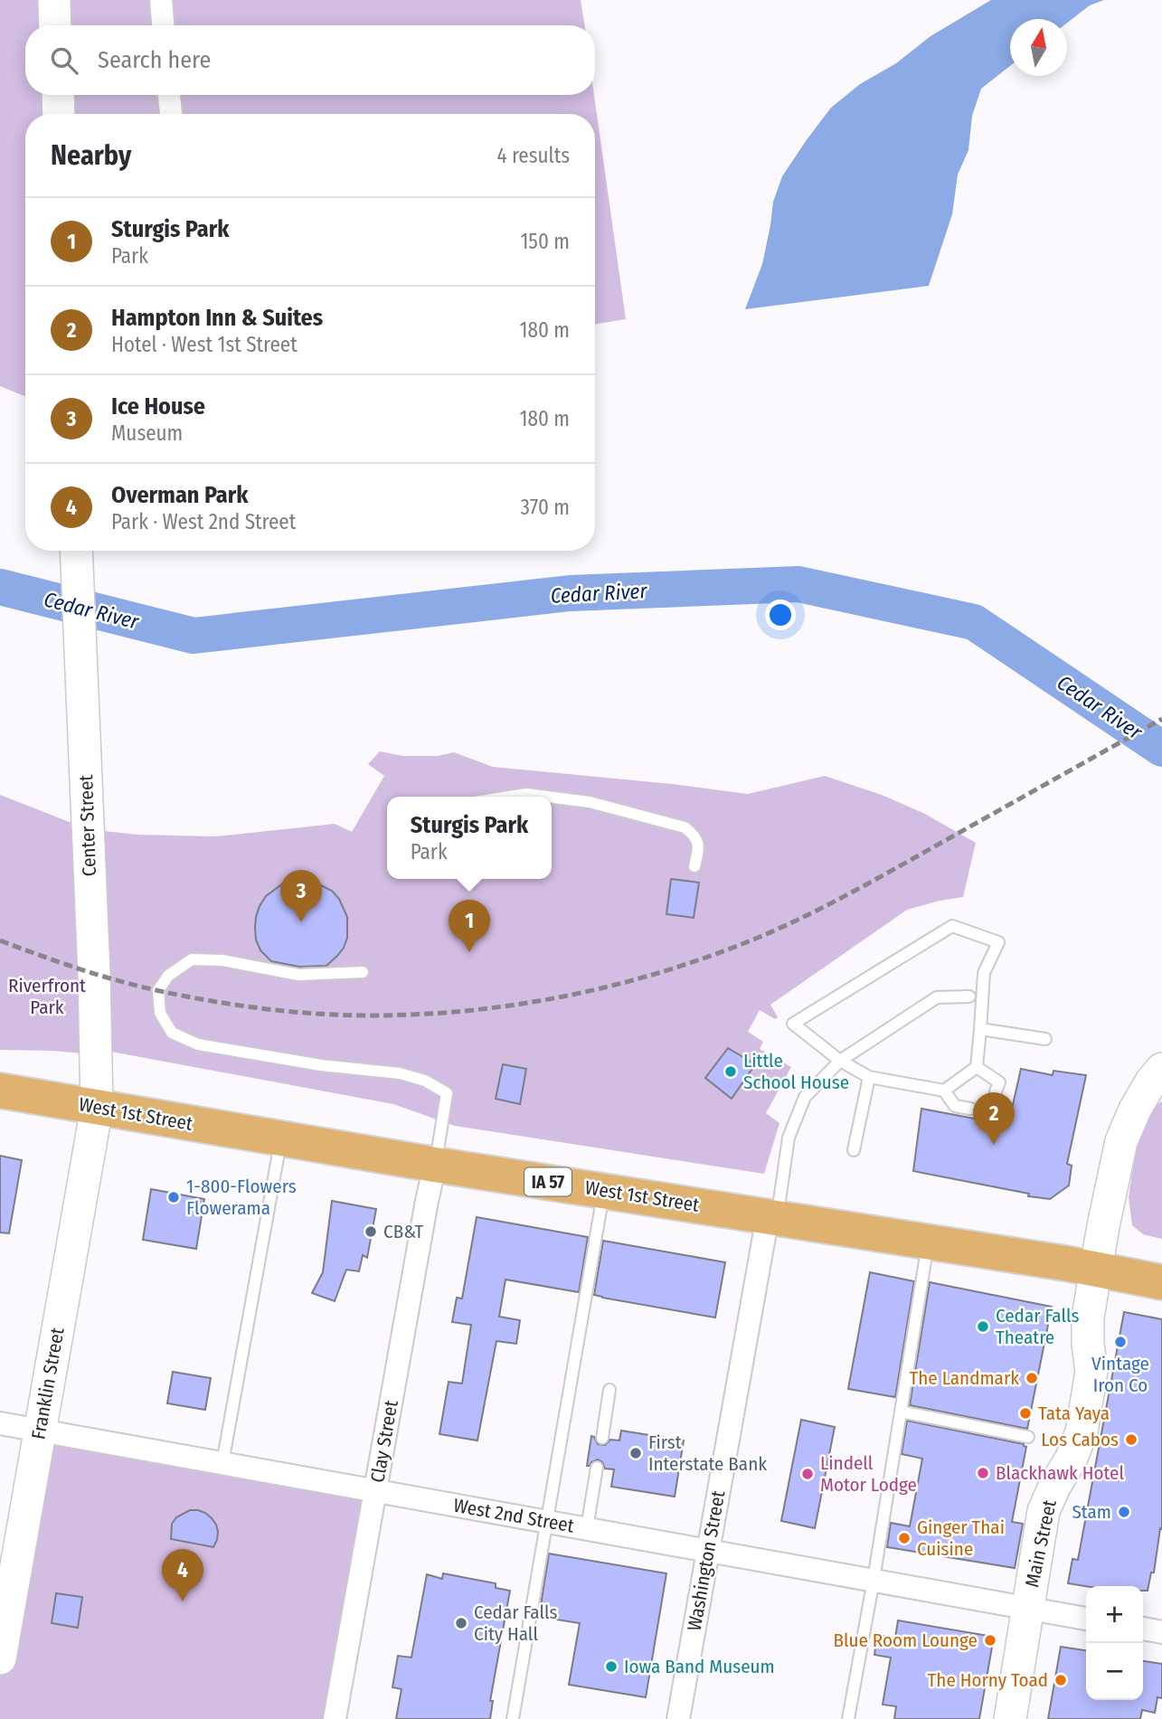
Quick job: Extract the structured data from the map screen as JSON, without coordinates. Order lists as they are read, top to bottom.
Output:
{
  "streets": {
    "main road": [
      "Center Street",
      "West 1st Street",
      "IA 57",
      "Franklin Street",
      "Main Street"
    ],
    "street": ["Clay Street", "West 2nd Street", "Washington Street"]
  },
  "crossings": [
    ["Center Street", "West 1st Street"],
    ["Center Street", "Franklin Street"],
    ["West 1st Street", "Franklin Street"],
    ["West 1st Street", "Clay Street"],
    ["West 1st Street", "Main Street"],
    ["West 1st Street", "Washington Street"],
    ["Franklin Street", "West 2nd Street"],
    ["Clay Street", "West 2nd Street"],
    ["West 2nd Street", "Main Street"],
    ["West 2nd Street", "Washington Street"]
  ],
  "water": ["Cedar River"],
  "parks": ["Riverfront Park"],
  "places": [
    "Little School House",
    "1-800-Flowers Flowerama",
    "CB&T",
    "Cedar Falls Theatre",
    "Vintage Iron Co",
    "The Landmark",
    "Tata Yaya",
    "Los Cabos",
    "First Interstate Bank",
    "Blackhawk Hotel",
    "Lindell Motor Lodge",
    "Stam",
    "Ginger Thai Cuisine",
    "Cedar Falls City Hall",
    "Blue Room Lounge",
    "Iowa Band Museum",
    "The Horny Toad"
  ],
  "north": "top",
  "page": {
    "search": "Search here",
    "heading": ["Nearby", "4 results"],
    "list": [
      {
        "mark": "1",
        "name": "Sturgis Park",
        "note": "Park",
        "value": "150 m"
      },
      {
        "mark": "2",
        "name": "Hampton Inn & Suites",
        "note": "Hotel · West 1st Street",
        "value": "180 m"
      },
      {
        "mark": "3",
        "name": "Ice House",
        "note": "Museum",
        "value": "180 m"
      },
      {
        "mark": "4",
        "name": "Overman Park",
        "note": "Park · West 2nd Street",
        "value": "370 m"
      }
    ],
    "popup": ["Sturgis Park", "Park"],
    "pins": [
      "3",
      "1",
      "2",
      "4"
    ],
    "map_buttons": ["+", "−"]
  }
}
